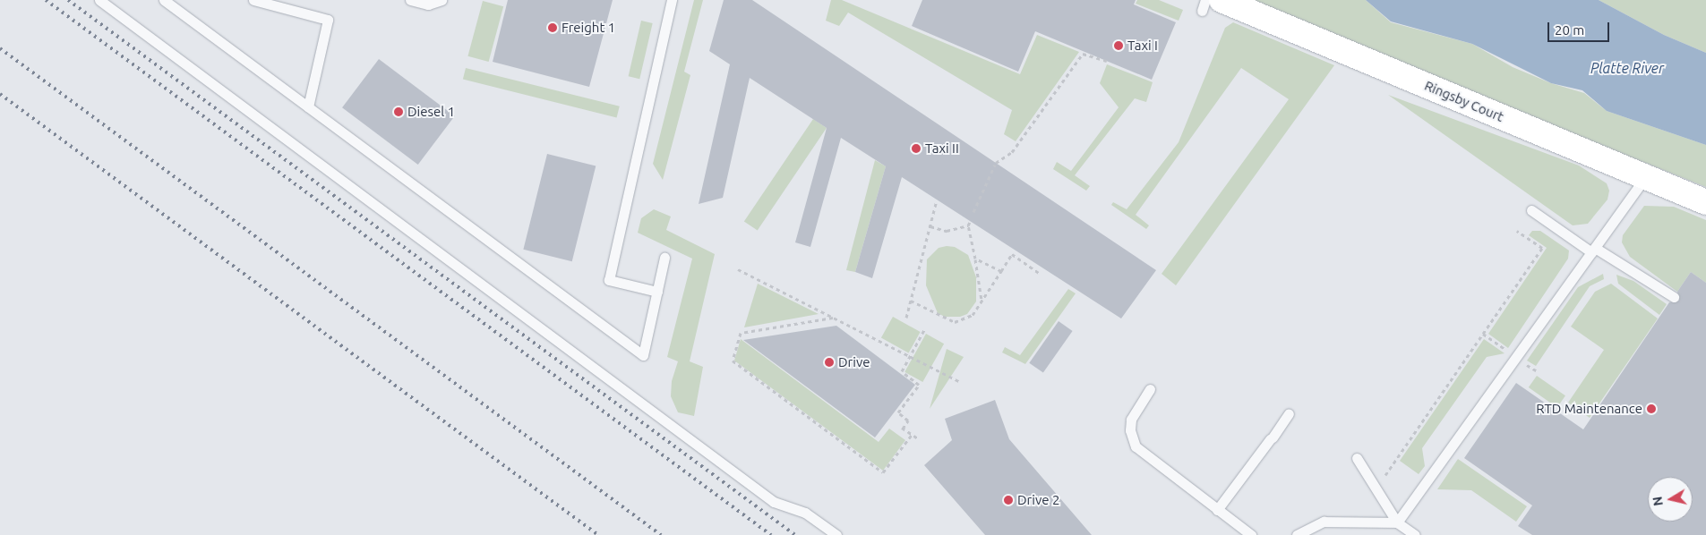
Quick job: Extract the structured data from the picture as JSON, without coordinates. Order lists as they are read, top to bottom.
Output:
{
  "streets": {
    "street": ["Ringsby Court"]
  },
  "water": ["Platte River"],
  "places": [
    "Freight 1",
    "Taxi I",
    "Diesel 1",
    "Taxi II",
    "Drive",
    "RTD Maintenance",
    "Drive 2"
  ],
  "scale_bar": "20 m",
  "north": "left"
}
